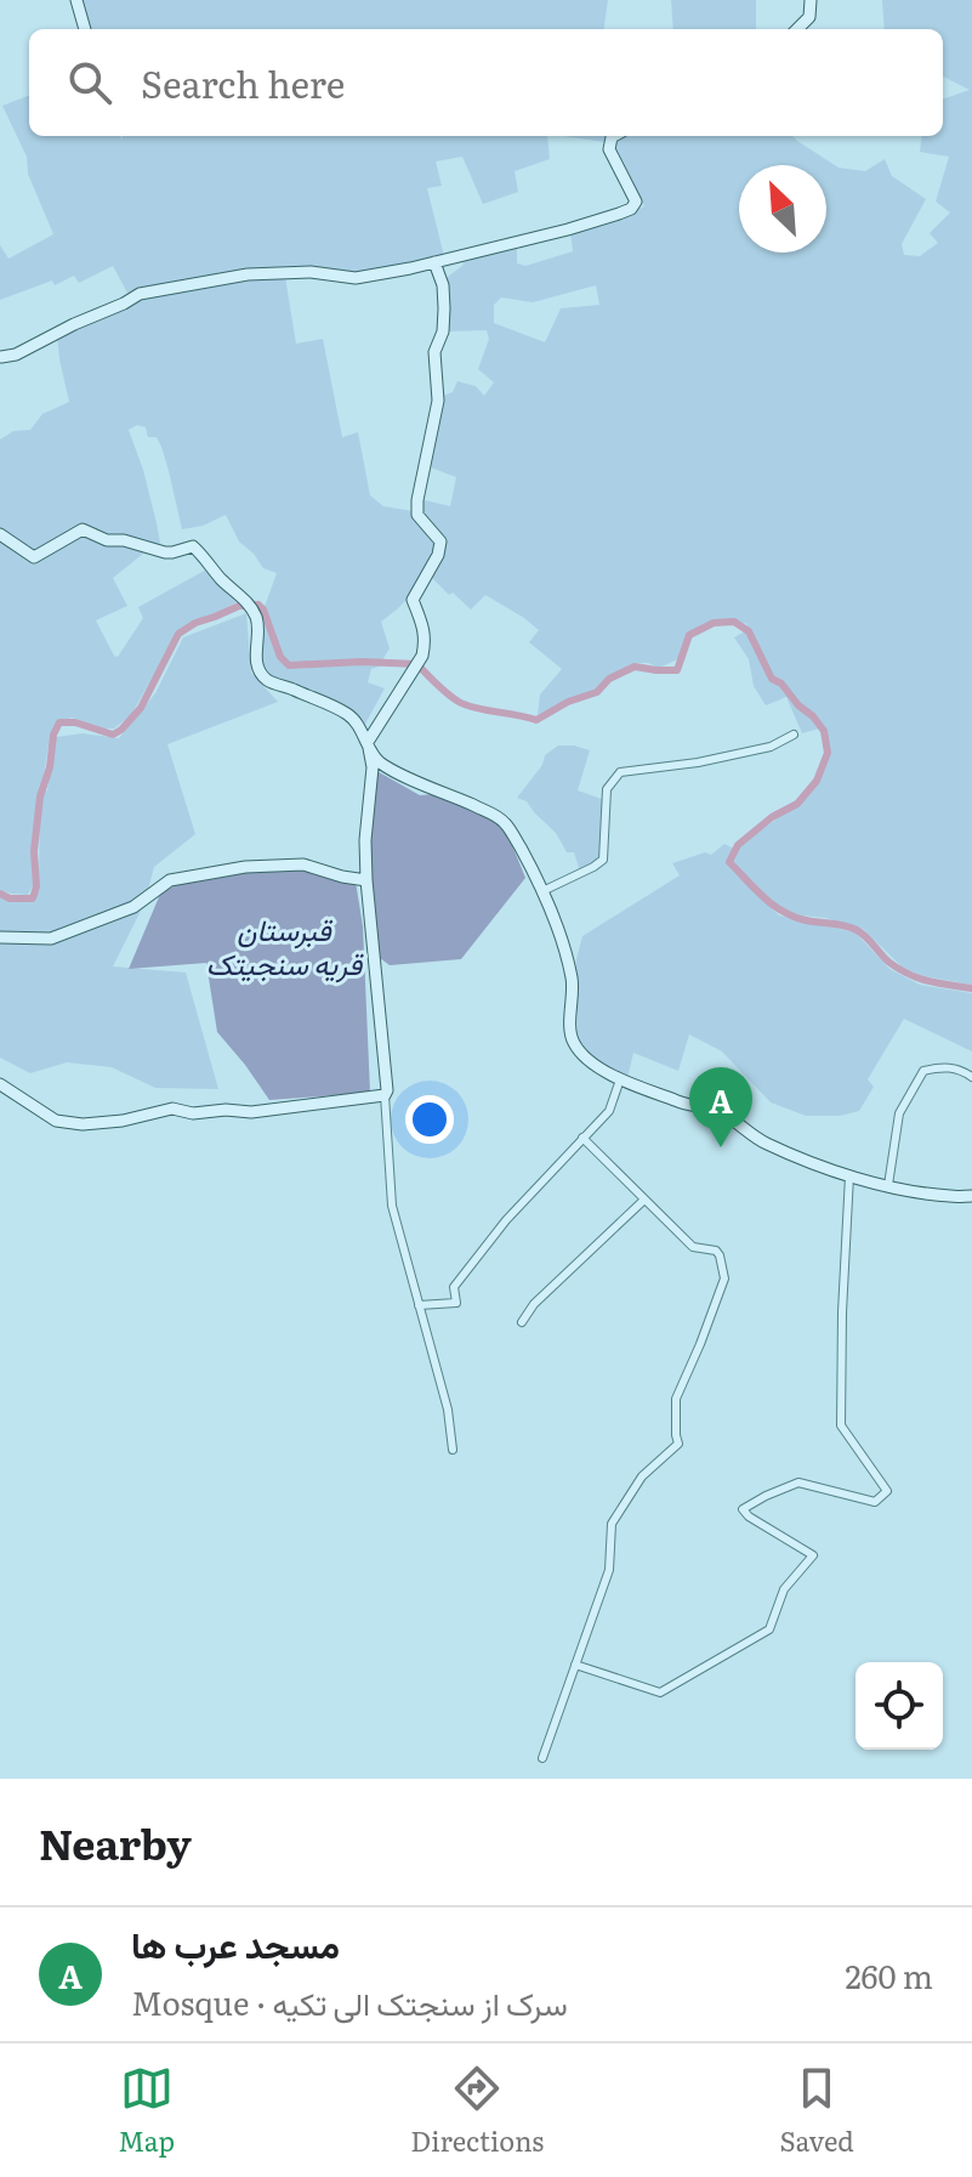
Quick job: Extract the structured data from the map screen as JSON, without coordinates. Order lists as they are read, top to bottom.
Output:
{
  "parks": ["قبرستان قریه سنجیتک"],
  "north": "top left",
  "page": {
    "search": "Search here",
    "pins": "A",
    "heading": "Nearby",
    "list": [
      {
        "mark": "A",
        "name": "مسجد عرب ها",
        "note": "Mosque · سرک از سنجتک الی تکیه",
        "value": "260 m"
      }
    ],
    "nav": ["Map", "Directions", "Saved"]
  }
}
